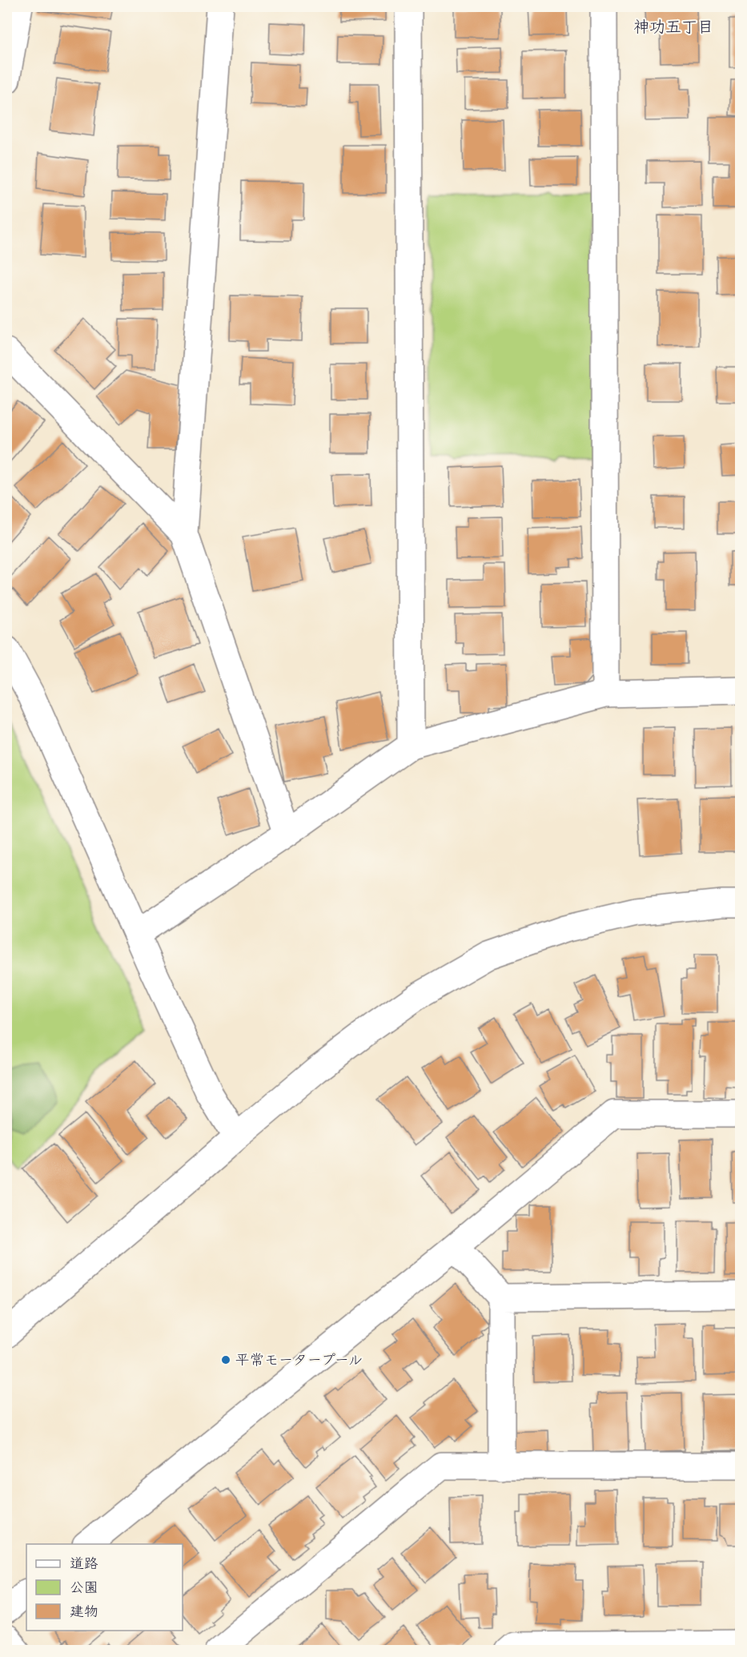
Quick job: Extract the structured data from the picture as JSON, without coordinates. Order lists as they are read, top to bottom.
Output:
{
  "districts": ["神功五丁目"],
  "places": ["平常モータープール"],
  "legend": ["道路", "公園", "建物"]
}
